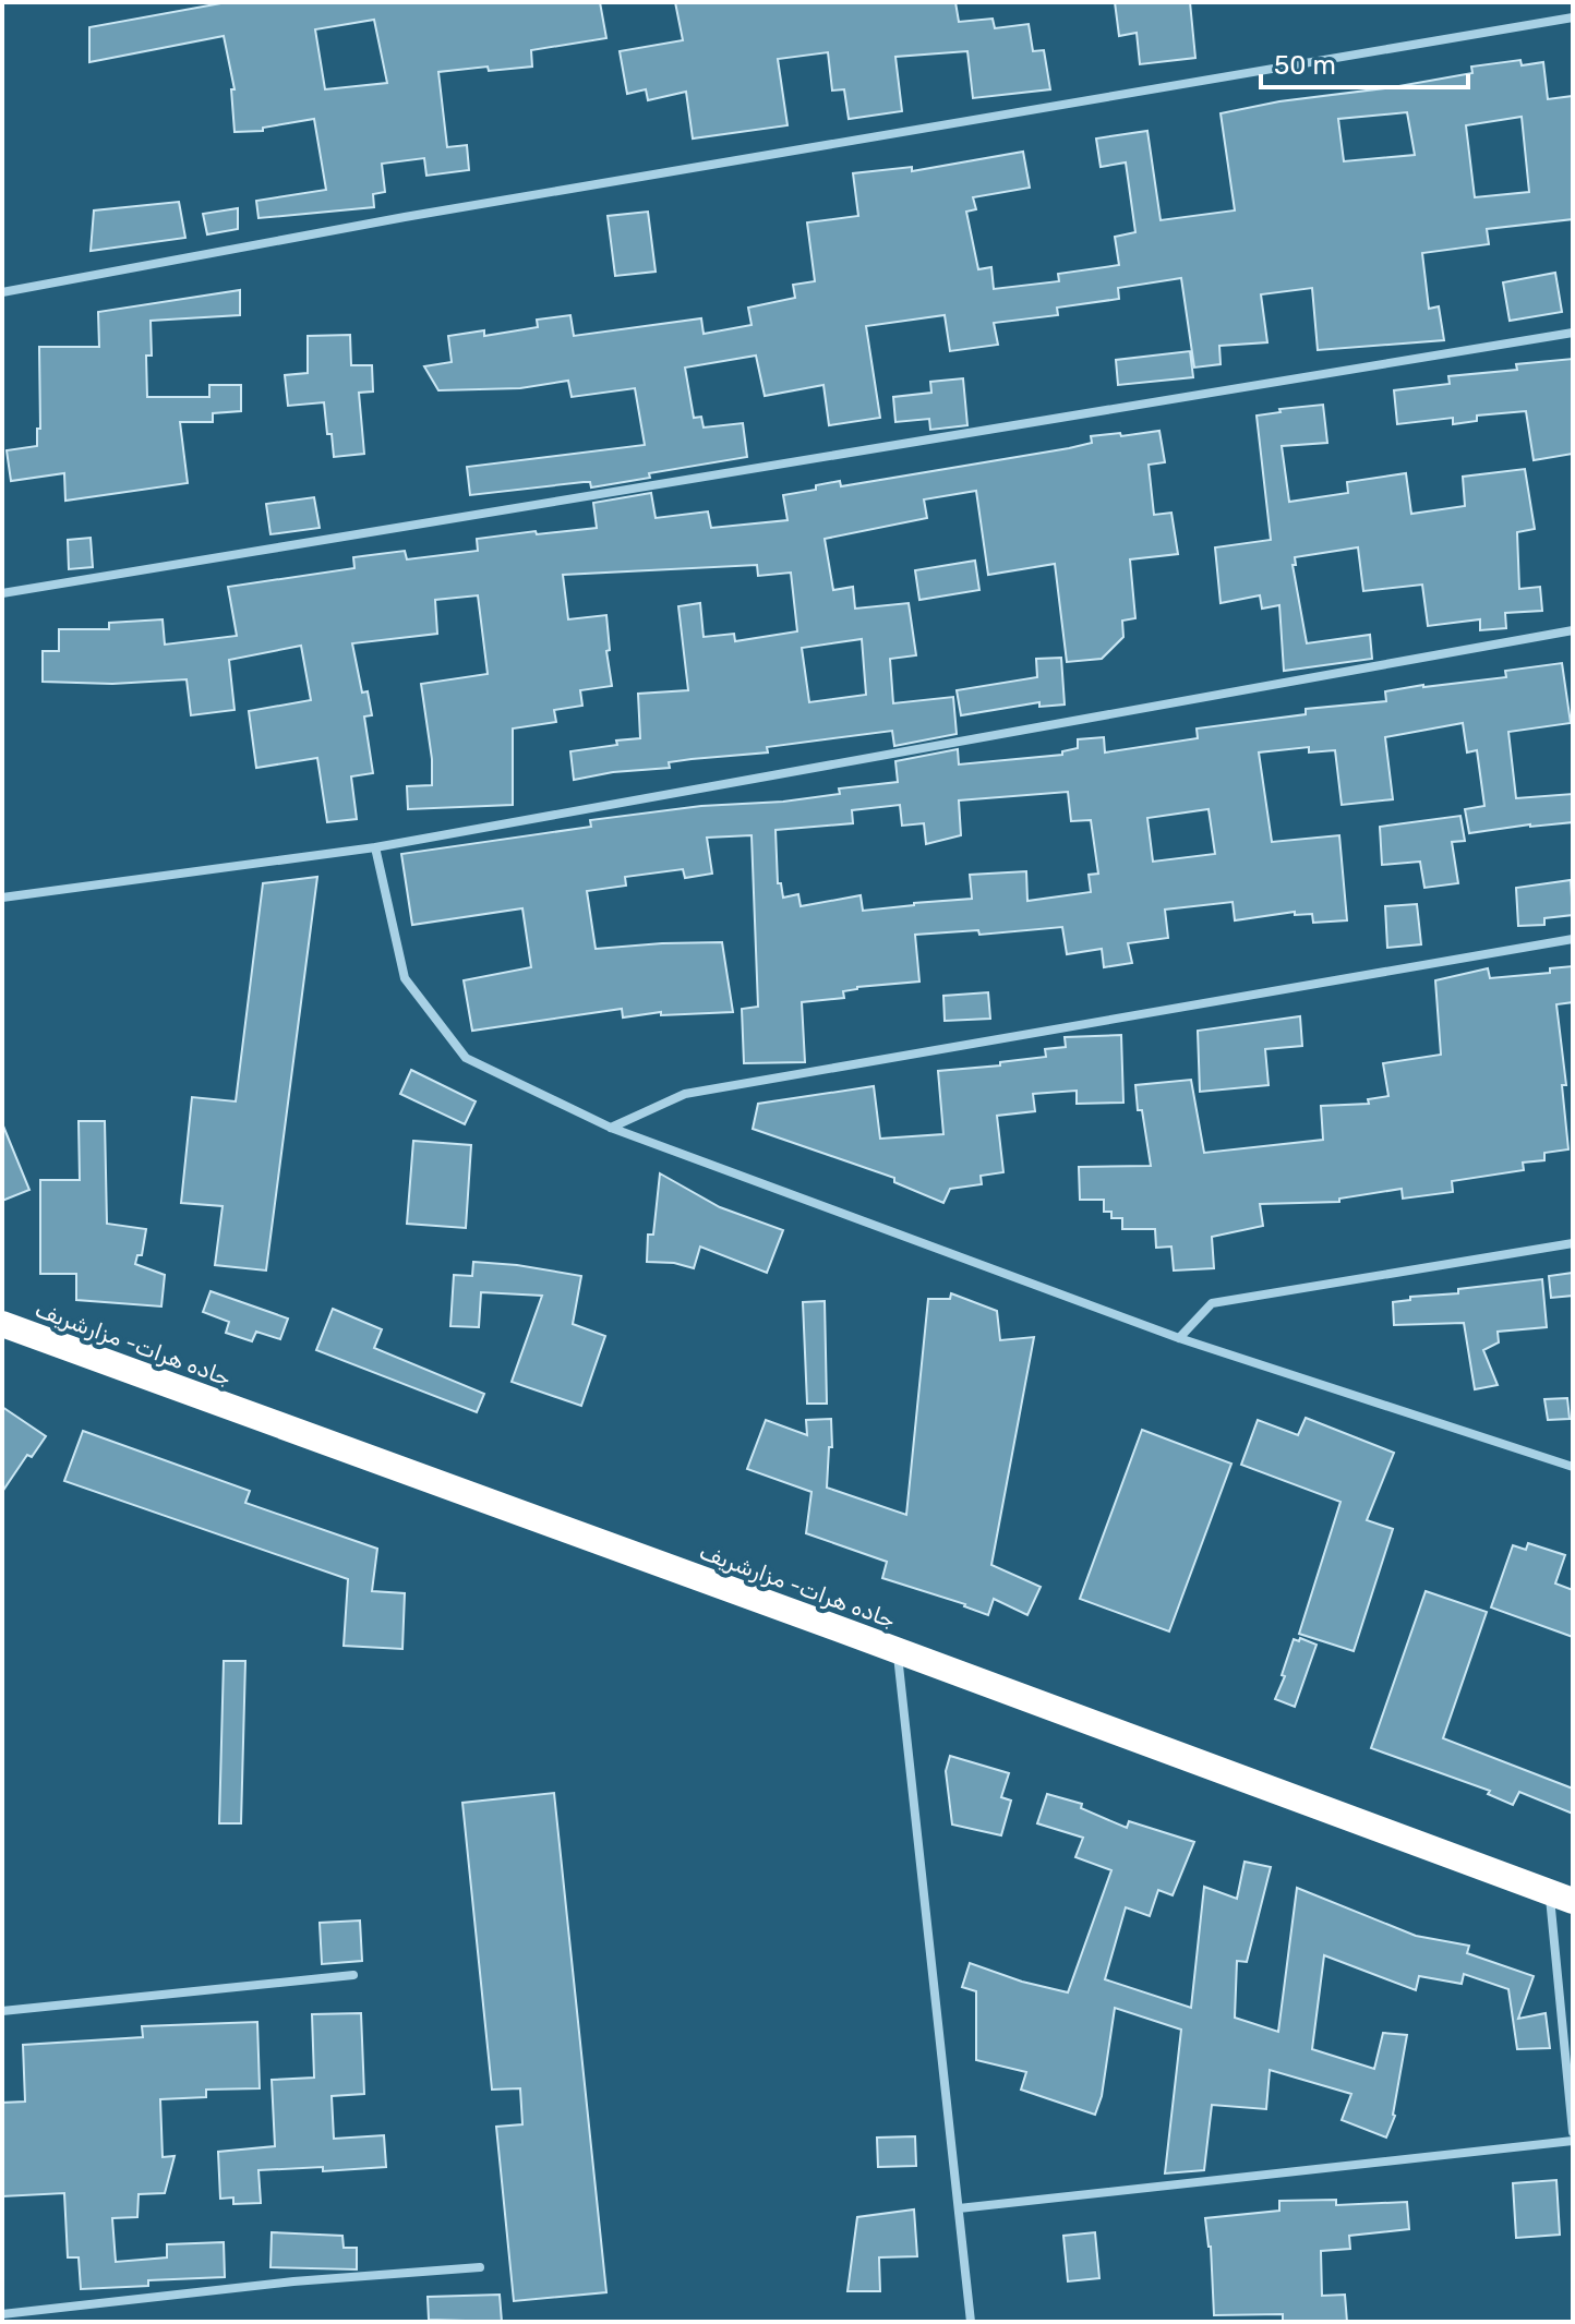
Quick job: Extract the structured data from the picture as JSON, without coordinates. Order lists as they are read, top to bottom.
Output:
{
  "streets": {
    "highway": ["جاده هرات- مزارشریف"]
  },
  "scale_bar": "50 m"
}
